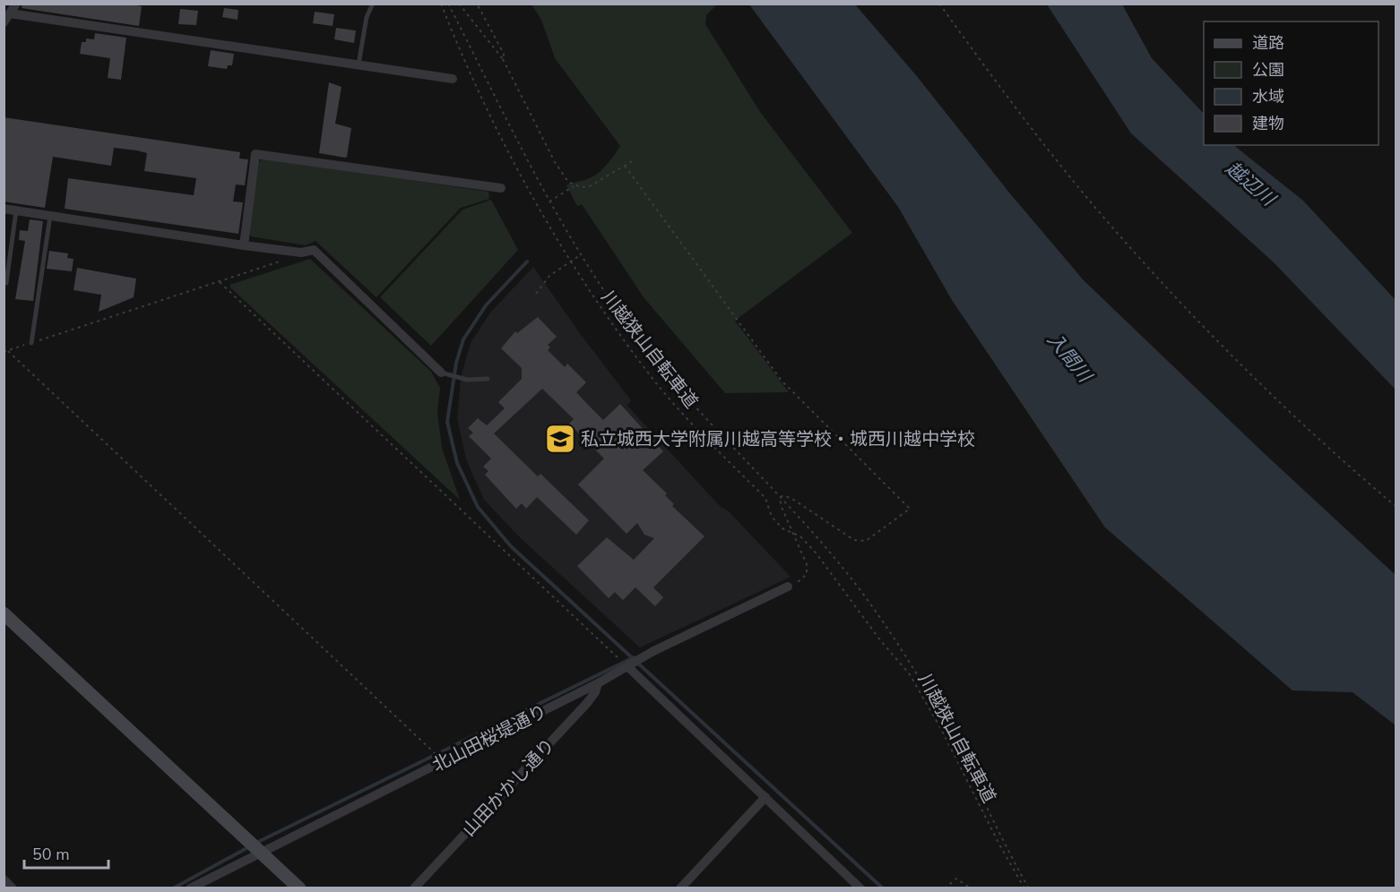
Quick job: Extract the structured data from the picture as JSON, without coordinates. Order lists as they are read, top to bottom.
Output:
{
  "streets": {
    "street": ["北山田桜堤通り", "山田かかし通り"],
    "path": ["川越狭山自転車道"]
  },
  "crossings": [
    ["北山田桜堤通り", "山田かかし通り"]
  ],
  "water": ["越辺川", "入間川"],
  "places": {
    "school or university": ["私立城西大学附属川越高等学校・城西川越中学校"]
  },
  "legend": [
    "道路",
    "公園",
    "水域",
    "建物"
  ],
  "scale_bar": "50 m"
}
